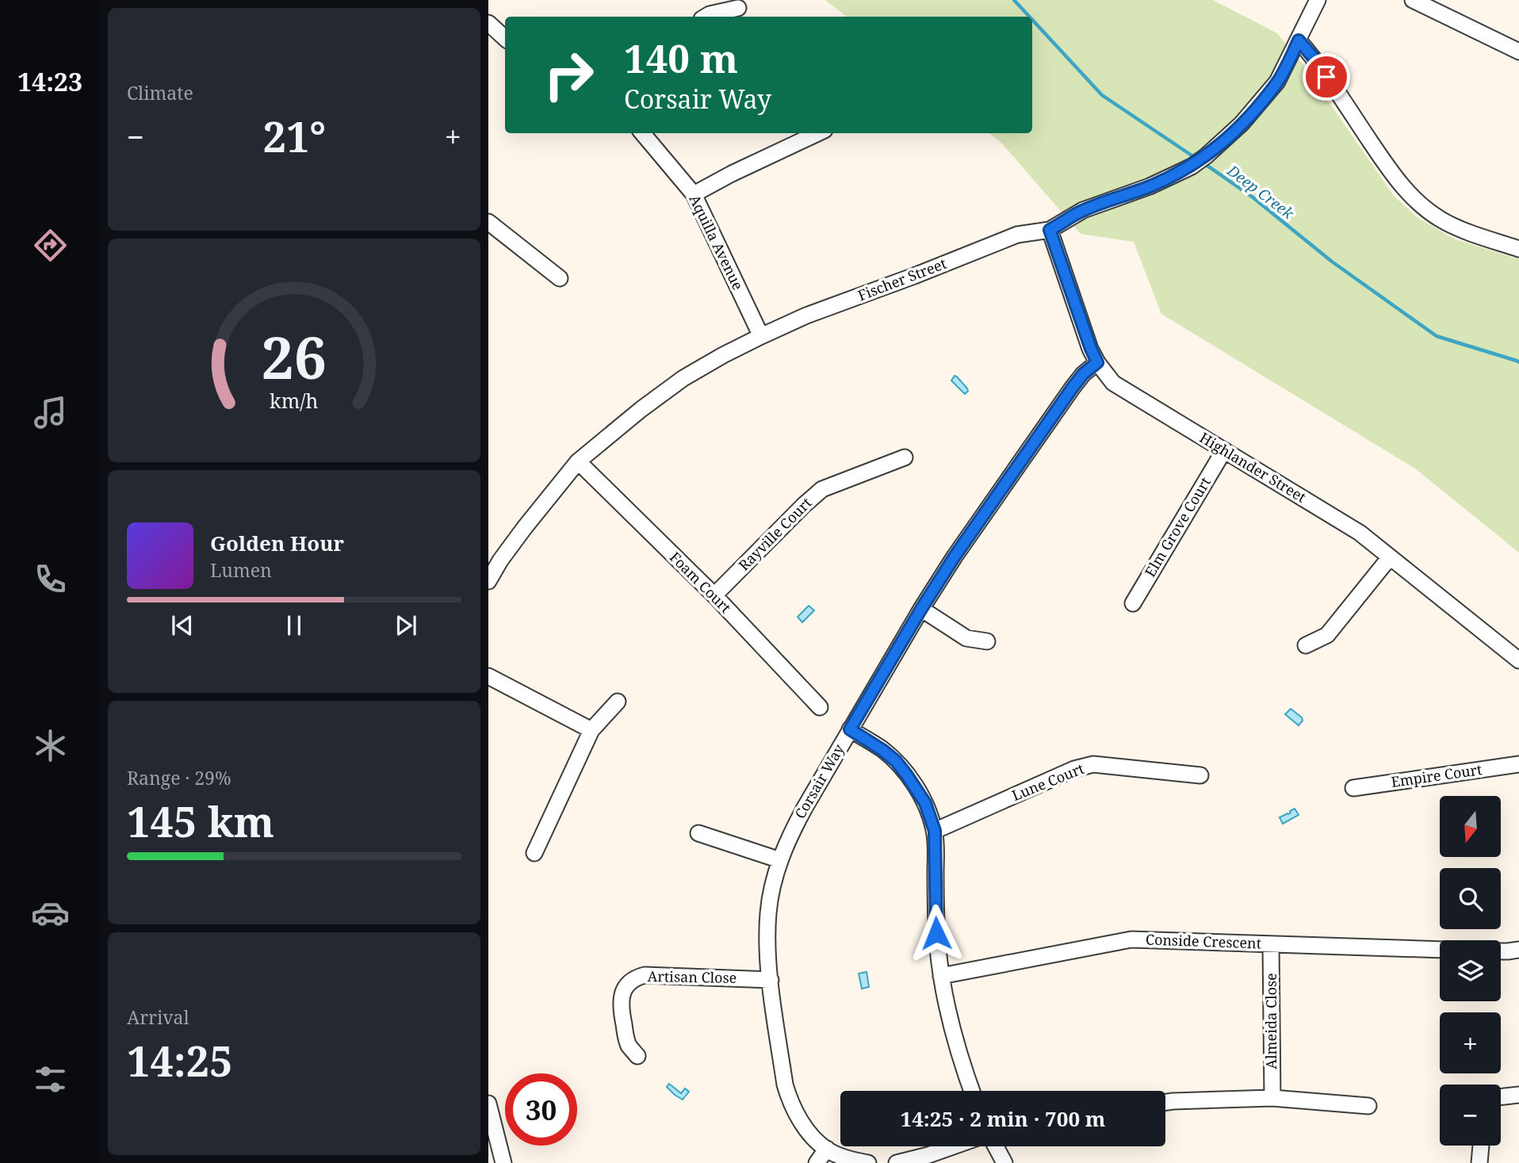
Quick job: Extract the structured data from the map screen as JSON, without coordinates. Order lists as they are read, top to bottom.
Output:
{
  "streets": {
    "street": [
      "Aquilla Avenue",
      "Fischer Street",
      "Highlander Street",
      "Elm Grove Court",
      "Rayville Court",
      "Foam Court",
      "Empire Court",
      "Corsair Way",
      "Lune Court",
      "Conside Crescent",
      "Artisan Close",
      "Almeida Close"
    ]
  },
  "crossings": [
    ["Aquilla Avenue", "Fischer Street"],
    ["Fischer Street", "Highlander Street"],
    ["Fischer Street", "Foam Court"],
    ["Highlander Street", "Elm Grove Court"],
    ["Highlander Street", "Corsair Way"],
    ["Rayville Court", "Foam Court"],
    ["Corsair Way", "Artisan Close"],
    ["Conside Crescent", "Almeida Close"]
  ],
  "water": ["Deep Creek"],
  "north": "bottom",
  "page": {
    "tabs": "14:23",
    "tile": [
      "Climate",
      ["Range · 29%", "145 km"],
      ["Arrival", "14:25"]
    ],
    "turn": ["140 m", "Corsair Way"],
    "heat": ["−", "21°", "+"],
    "song": ["Golden Hour", "Lumen"],
    "map_buttons": ["+", "−"],
    "limit": "30",
    "trip": "14:25 · 2 min · 700 m",
    "gauge": ["26", "km/h"]
  }
}
